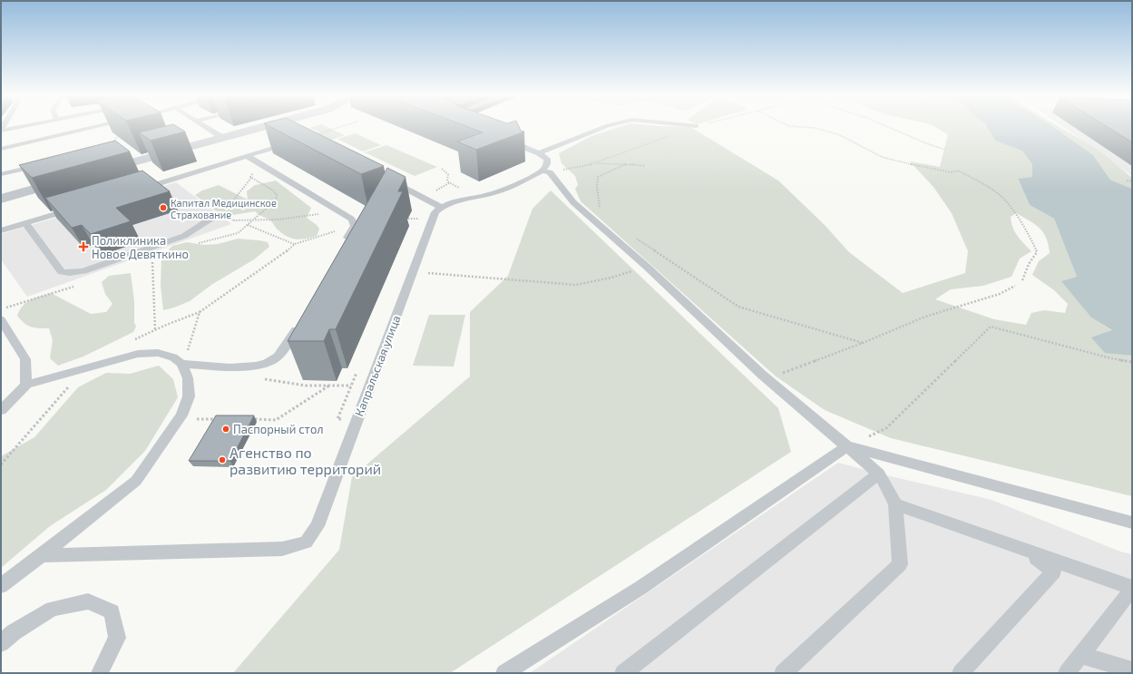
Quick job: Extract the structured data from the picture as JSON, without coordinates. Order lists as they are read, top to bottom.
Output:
{
  "streets": {
    "lane": ["Капральская улица"]
  },
  "places": {
    "other": ["Капитал Медицинское Страхование", "Паспорный стол", "Агенство по развитию территорий"],
    "health": ["Поликлиника Новое Девяткино"]
  }
}
